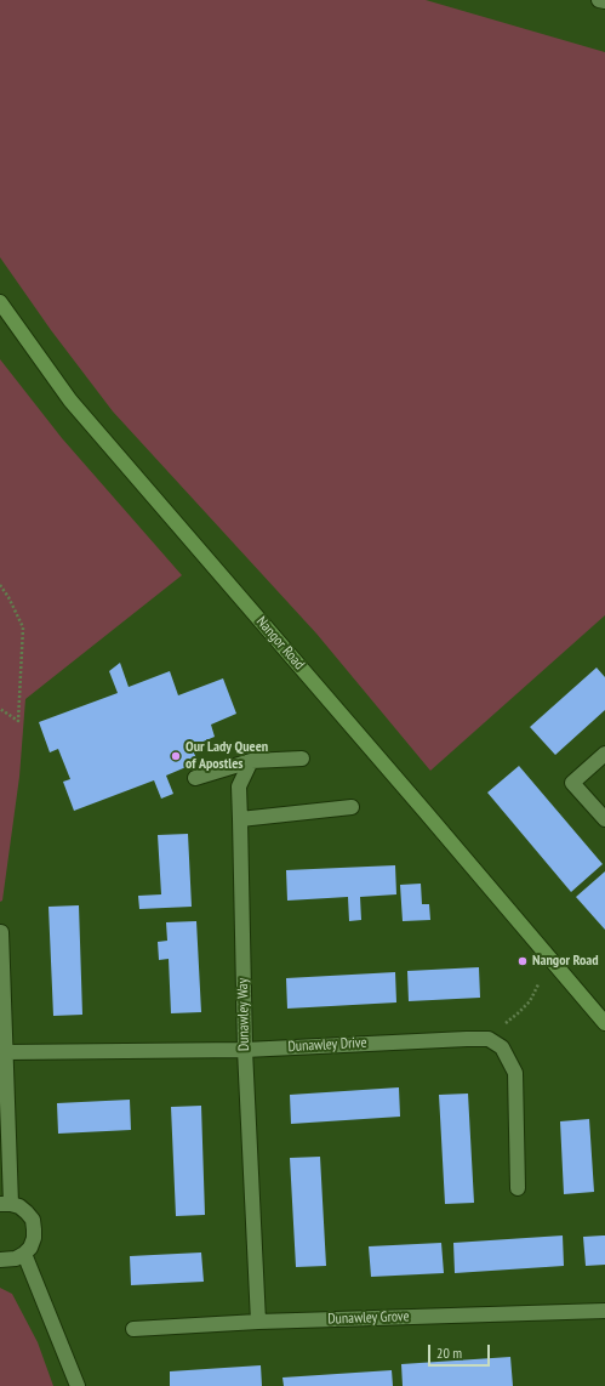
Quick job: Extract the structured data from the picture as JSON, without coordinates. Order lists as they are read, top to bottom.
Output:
{
  "streets": {
    "main road": ["Nangor Road"],
    "street": ["Dunawley Way", "Dunawley Drive", "Dunawley Grove"]
  },
  "crossings": [
    ["Dunawley Way", "Dunawley Drive"],
    ["Dunawley Way", "Dunawley Grove"]
  ],
  "places": ["Our Lady Queen of Apostles", "Nangor Road"],
  "scale_bar": "20 m"
}
